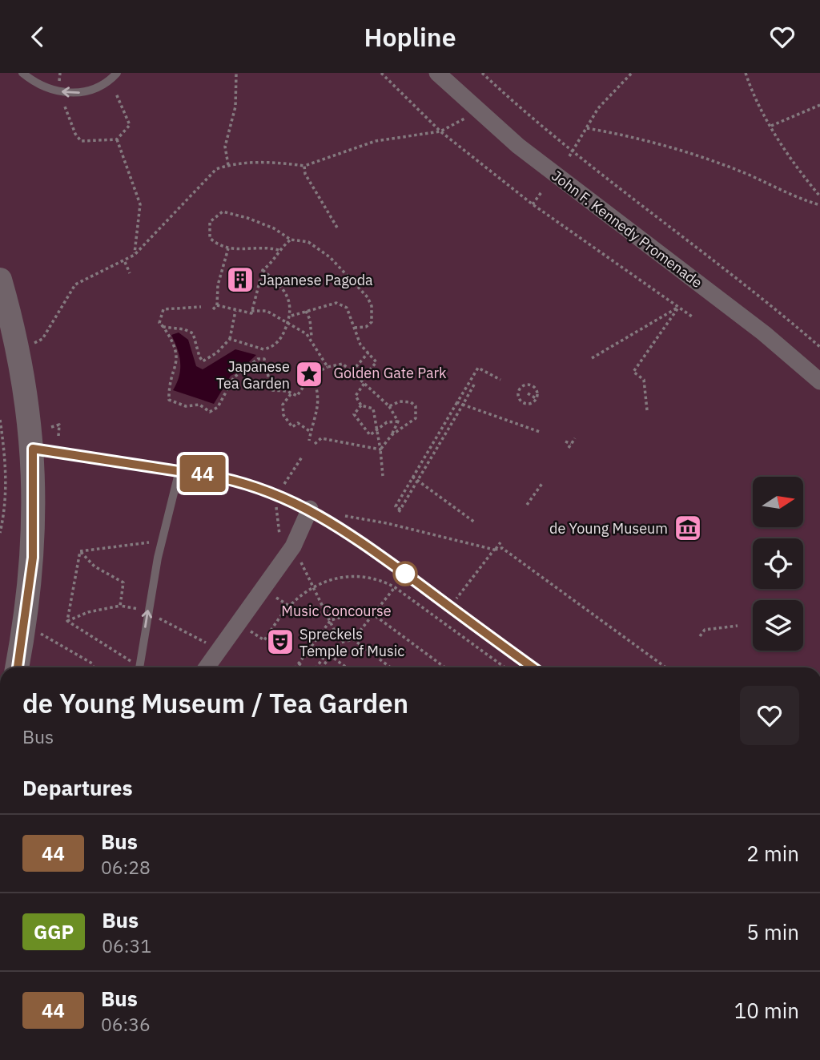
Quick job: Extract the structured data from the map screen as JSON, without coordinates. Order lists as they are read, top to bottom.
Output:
{
  "streets": {
    "street": ["John F. Kennedy Promenade"]
  },
  "parks": ["Golden Gate Park", "Music Concourse"],
  "places": {
    "building": ["Japanese Pagoda"],
    "place": ["Japanese Tea Garden"],
    "museum": ["de Young Museum"],
    "theatre": ["Spreckels Temple of Music"]
  },
  "lines": ["bus line 44"],
  "north": "right",
  "page": {
    "header": "Hopline",
    "on_map": "44",
    "heading": [
      ["de Young Museum / Tea Garden", "Bus"],
      "Departures"
    ],
    "list": [
      {
        "mark": "44",
        "name": "Bus",
        "note": "06:28",
        "value": "2 min"
      },
      {
        "mark": "GGP",
        "name": "Bus",
        "note": "06:31",
        "value": "5 min"
      },
      {
        "mark": "44",
        "name": "Bus",
        "note": "06:36",
        "value": "10 min"
      }
    ]
  }
}
